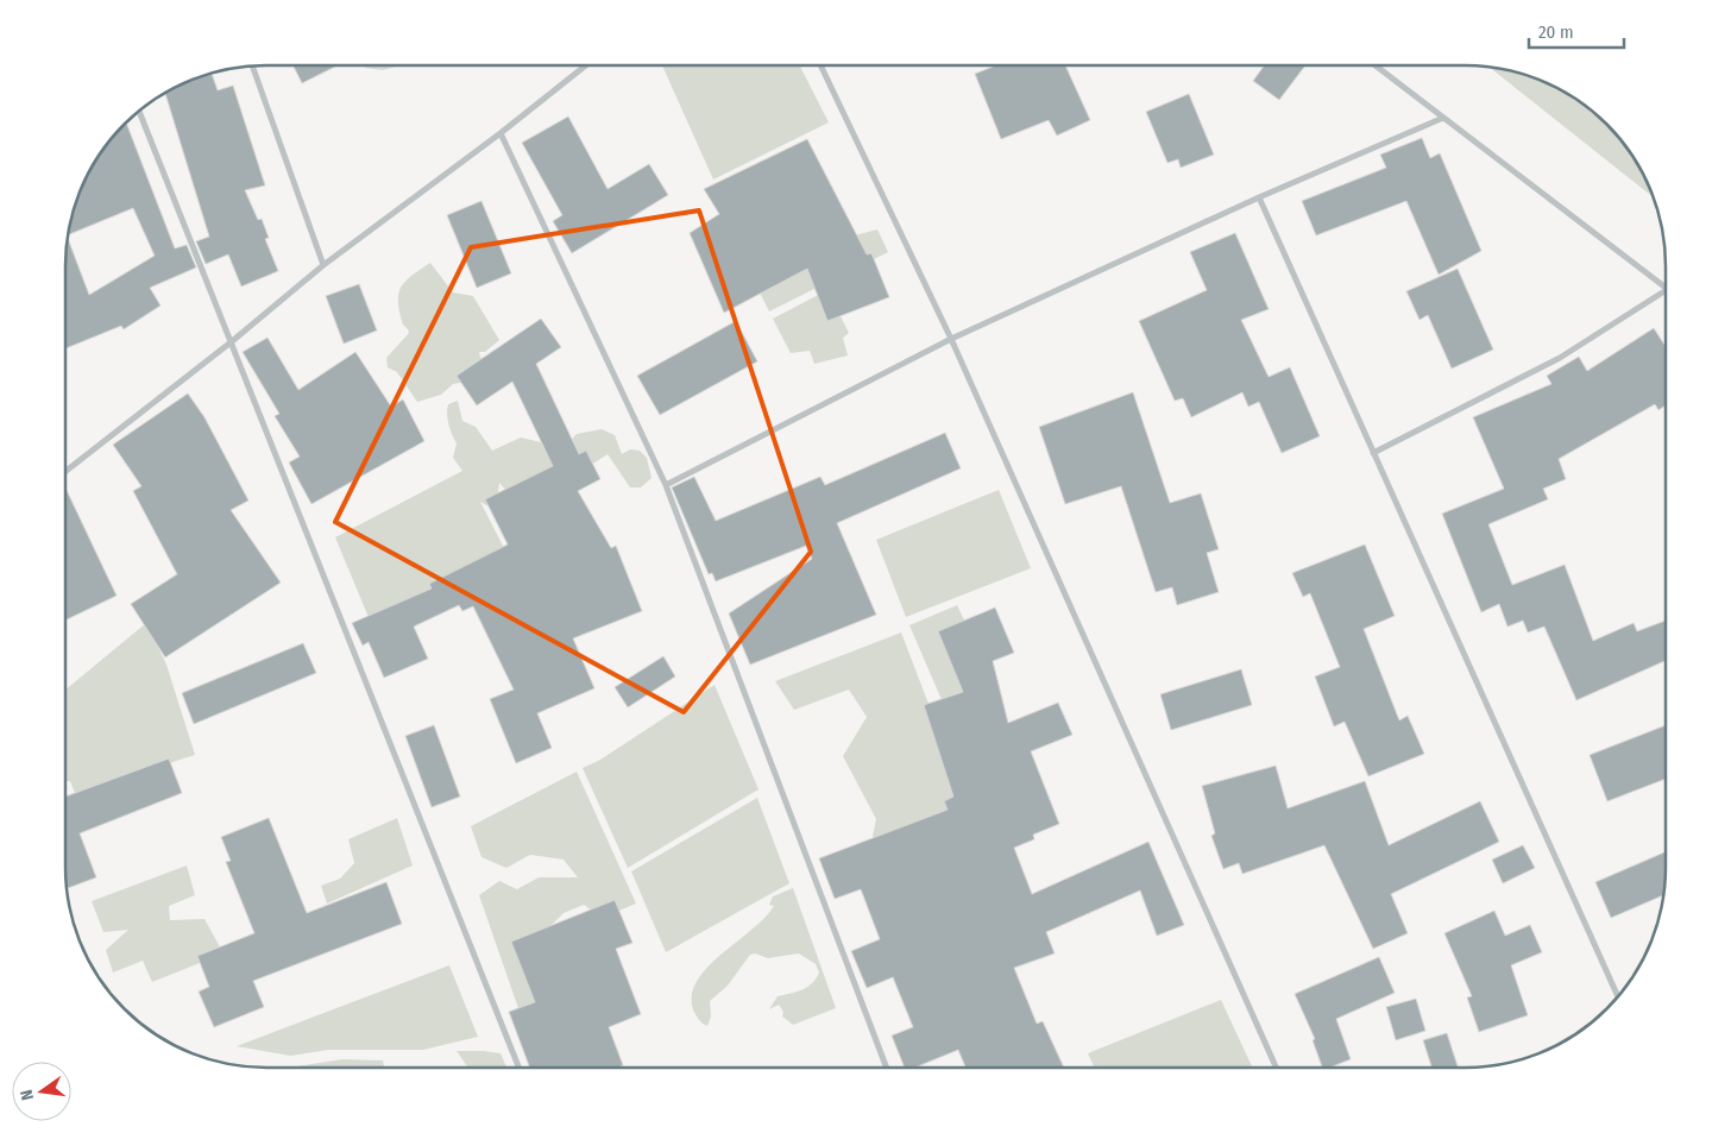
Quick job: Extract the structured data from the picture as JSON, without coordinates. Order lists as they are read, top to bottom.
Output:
{
  "scale_bar": "20 m",
  "north": "left"
}
